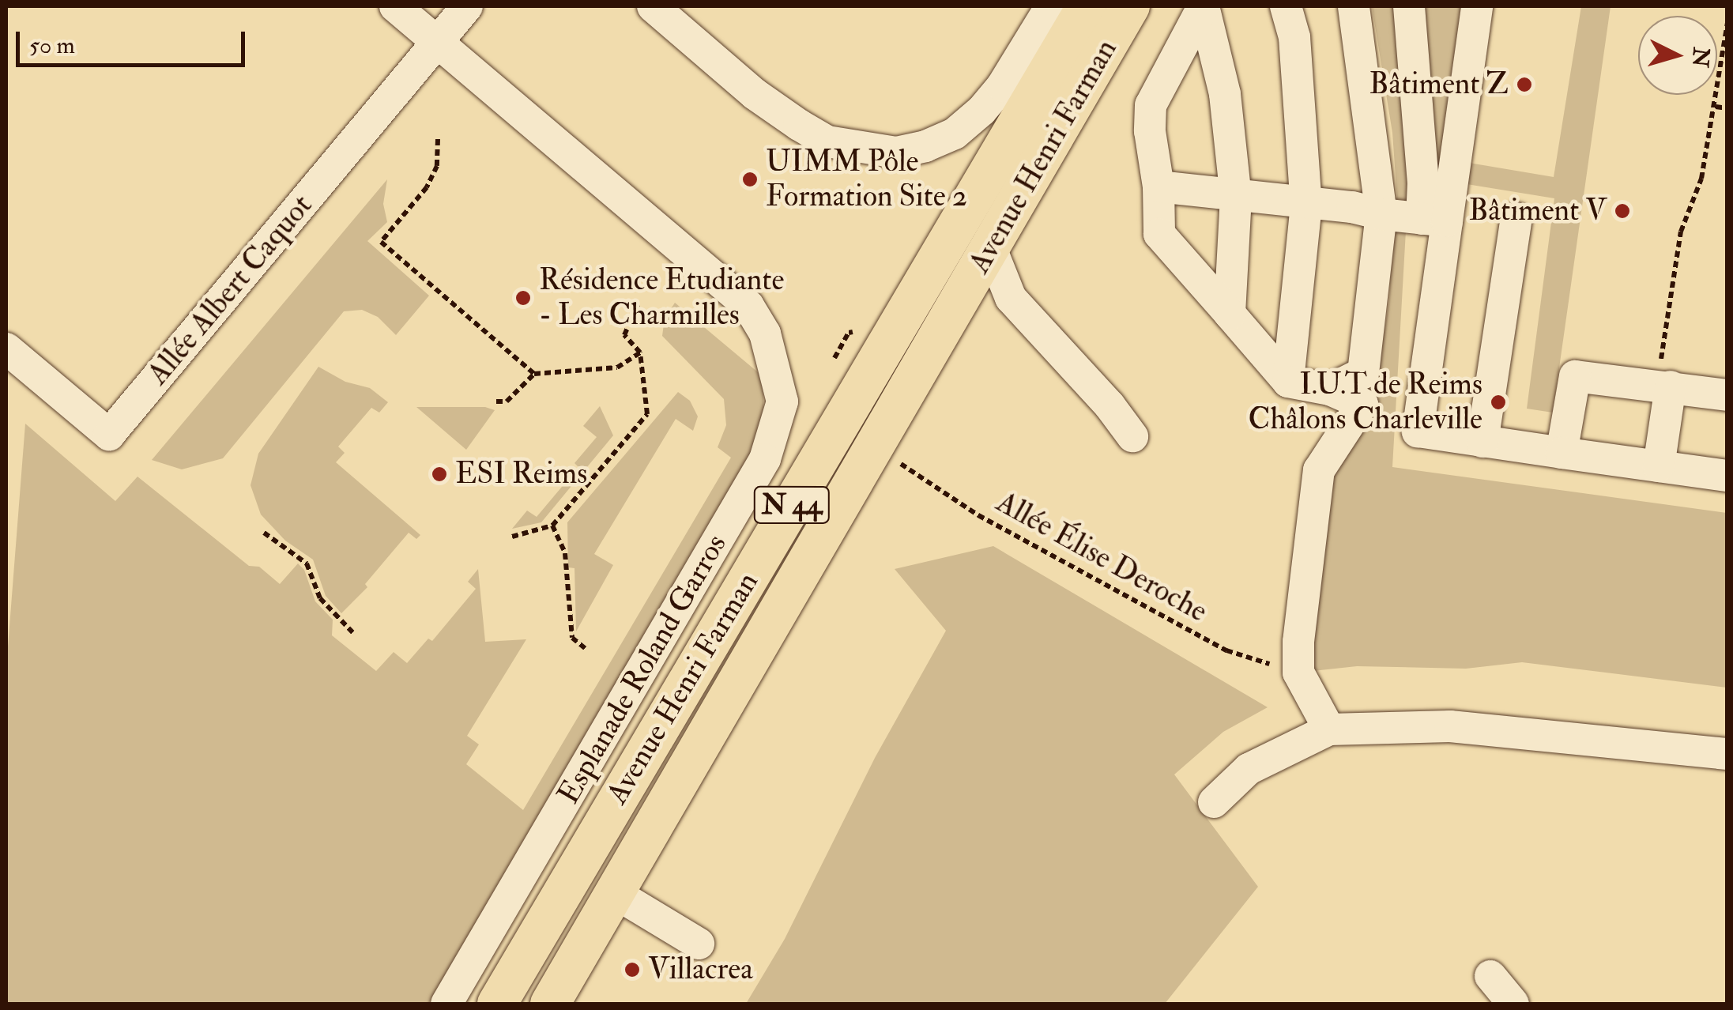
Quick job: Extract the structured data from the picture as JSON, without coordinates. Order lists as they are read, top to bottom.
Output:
{
  "streets": {
    "main road": ["Avenue Henri Farman", "N 44"],
    "lane": ["Allée Albert Caquot", "Esplanade Roland Garros"],
    "path": ["Allée Élise Deroche"]
  },
  "crossings": [
    ["Allée Albert Caquot", "Esplanade Roland Garros"]
  ],
  "places": [
    "Bâtiment Z",
    "UIMM Pôle Formation Site 2",
    "Bâtiment V",
    "Résidence Etudiante - Les Charmilles",
    "I.U.T de Reims Châlons Charleville",
    "ESI Reims",
    "Villacrea"
  ],
  "scale_bar": "50 m",
  "north": "right"
}
